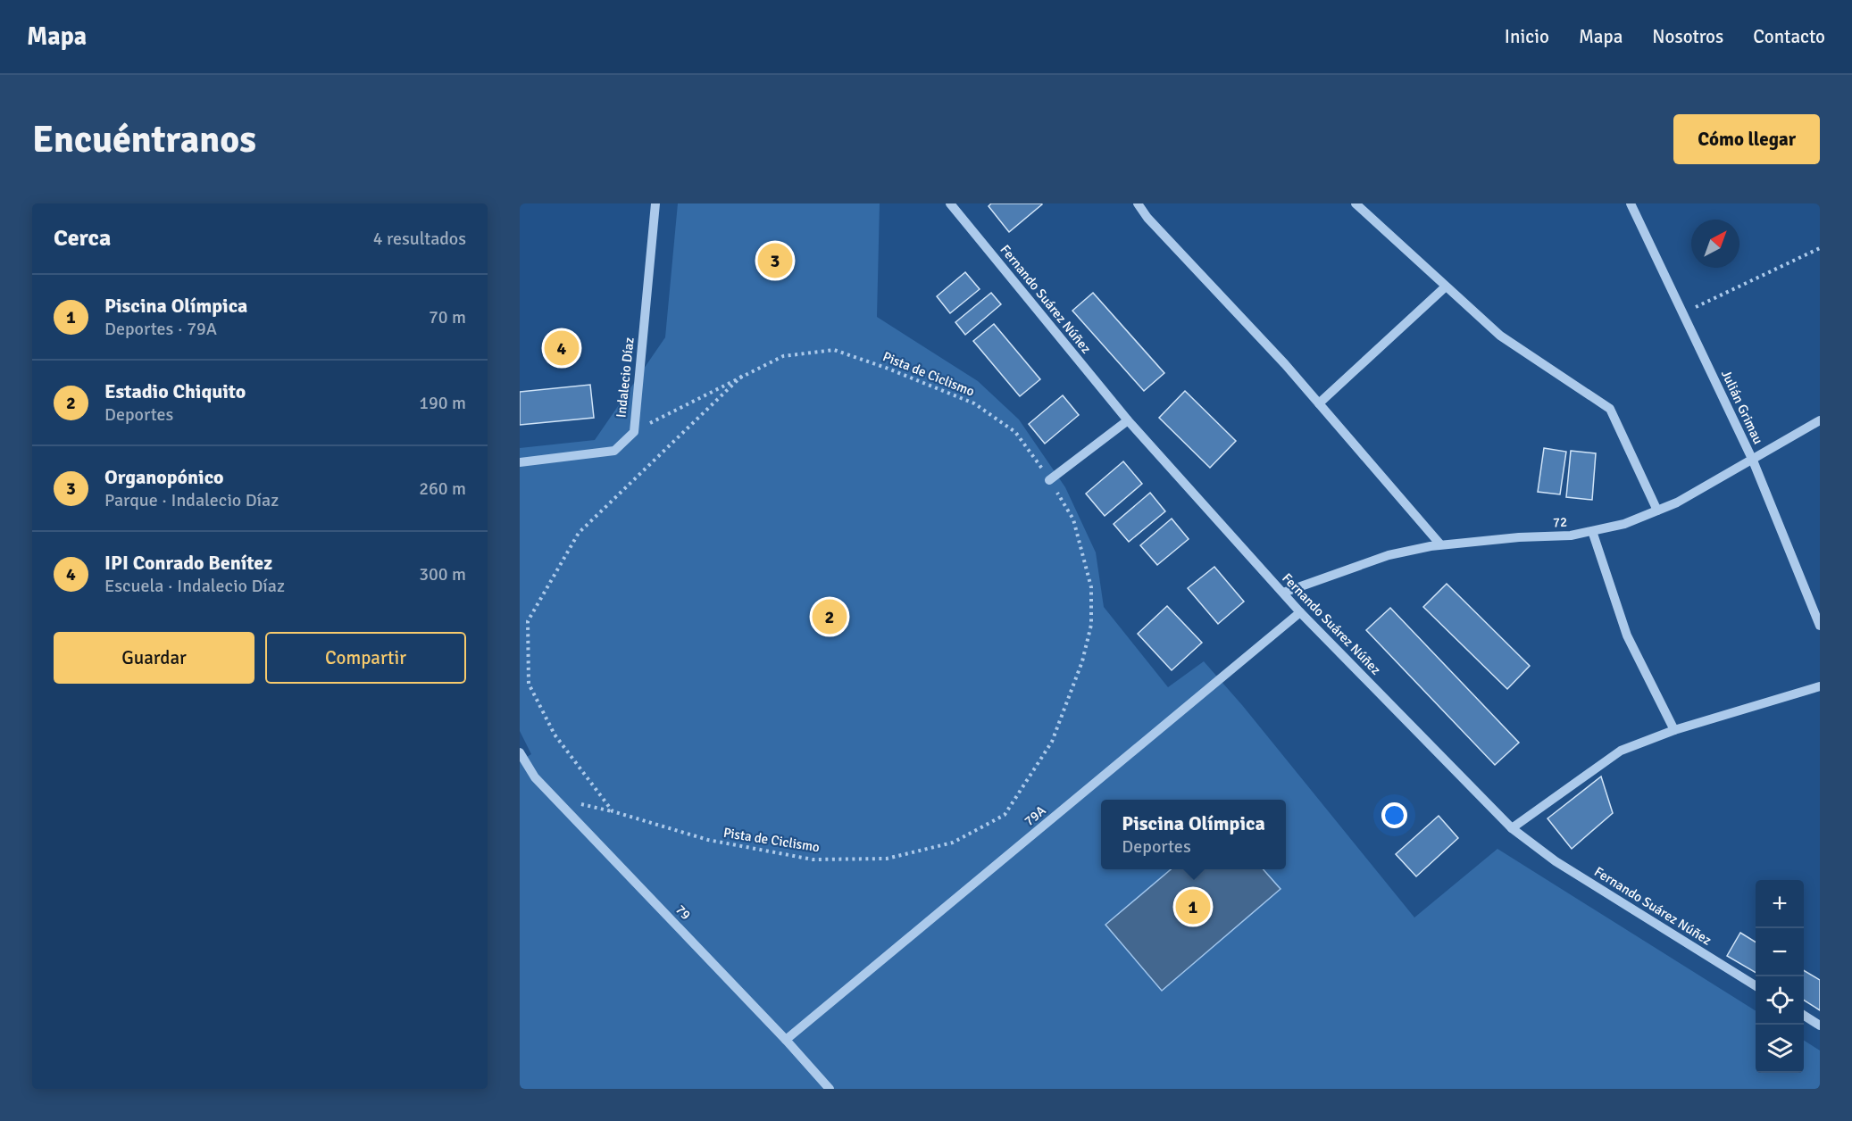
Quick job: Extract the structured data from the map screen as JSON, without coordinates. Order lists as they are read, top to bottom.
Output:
{
  "streets": {
    "street": [
      "Fernando Suárez Núñez",
      "Indalecio Díaz",
      "Julián Grimau",
      "72",
      "79A",
      "79"
    ],
    "path": ["Pista de Ciclismo"]
  },
  "crossings": [
    ["Fernando Suárez Núñez", "72"],
    ["Fernando Suárez Núñez", "79A"],
    ["Pista de Ciclismo", "Indalecio Díaz"],
    ["Julián Grimau", "72"],
    ["79A", "79"]
  ],
  "north": "top right",
  "page": {
    "header": "Mapa",
    "nav": [
      "Inicio",
      "Mapa",
      "Nosotros",
      "Contacto"
    ],
    "buttons": [
      "Cómo llegar",
      ["Guardar", "Compartir"]
    ],
    "title": "Encuéntranos",
    "heading": ["Cerca", "4 resultados"],
    "pins": [
      "3",
      "4",
      "2",
      "1"
    ],
    "list": [
      {
        "mark": "1",
        "name": "Piscina Olímpica",
        "note": "Deportes · 79A",
        "value": "70 m"
      },
      {
        "mark": "2",
        "name": "Estadio Chiquito",
        "note": "Deportes",
        "value": "190 m"
      },
      {
        "mark": "3",
        "name": "Organopónico",
        "note": "Parque · Indalecio Díaz",
        "value": "260 m"
      },
      {
        "mark": "4",
        "name": "IPI Conrado Benítez",
        "note": "Escuela · Indalecio Díaz",
        "value": "300 m"
      }
    ],
    "popup": ["Piscina Olímpica", "Deportes"],
    "map_buttons": ["+", "−"]
  }
}
